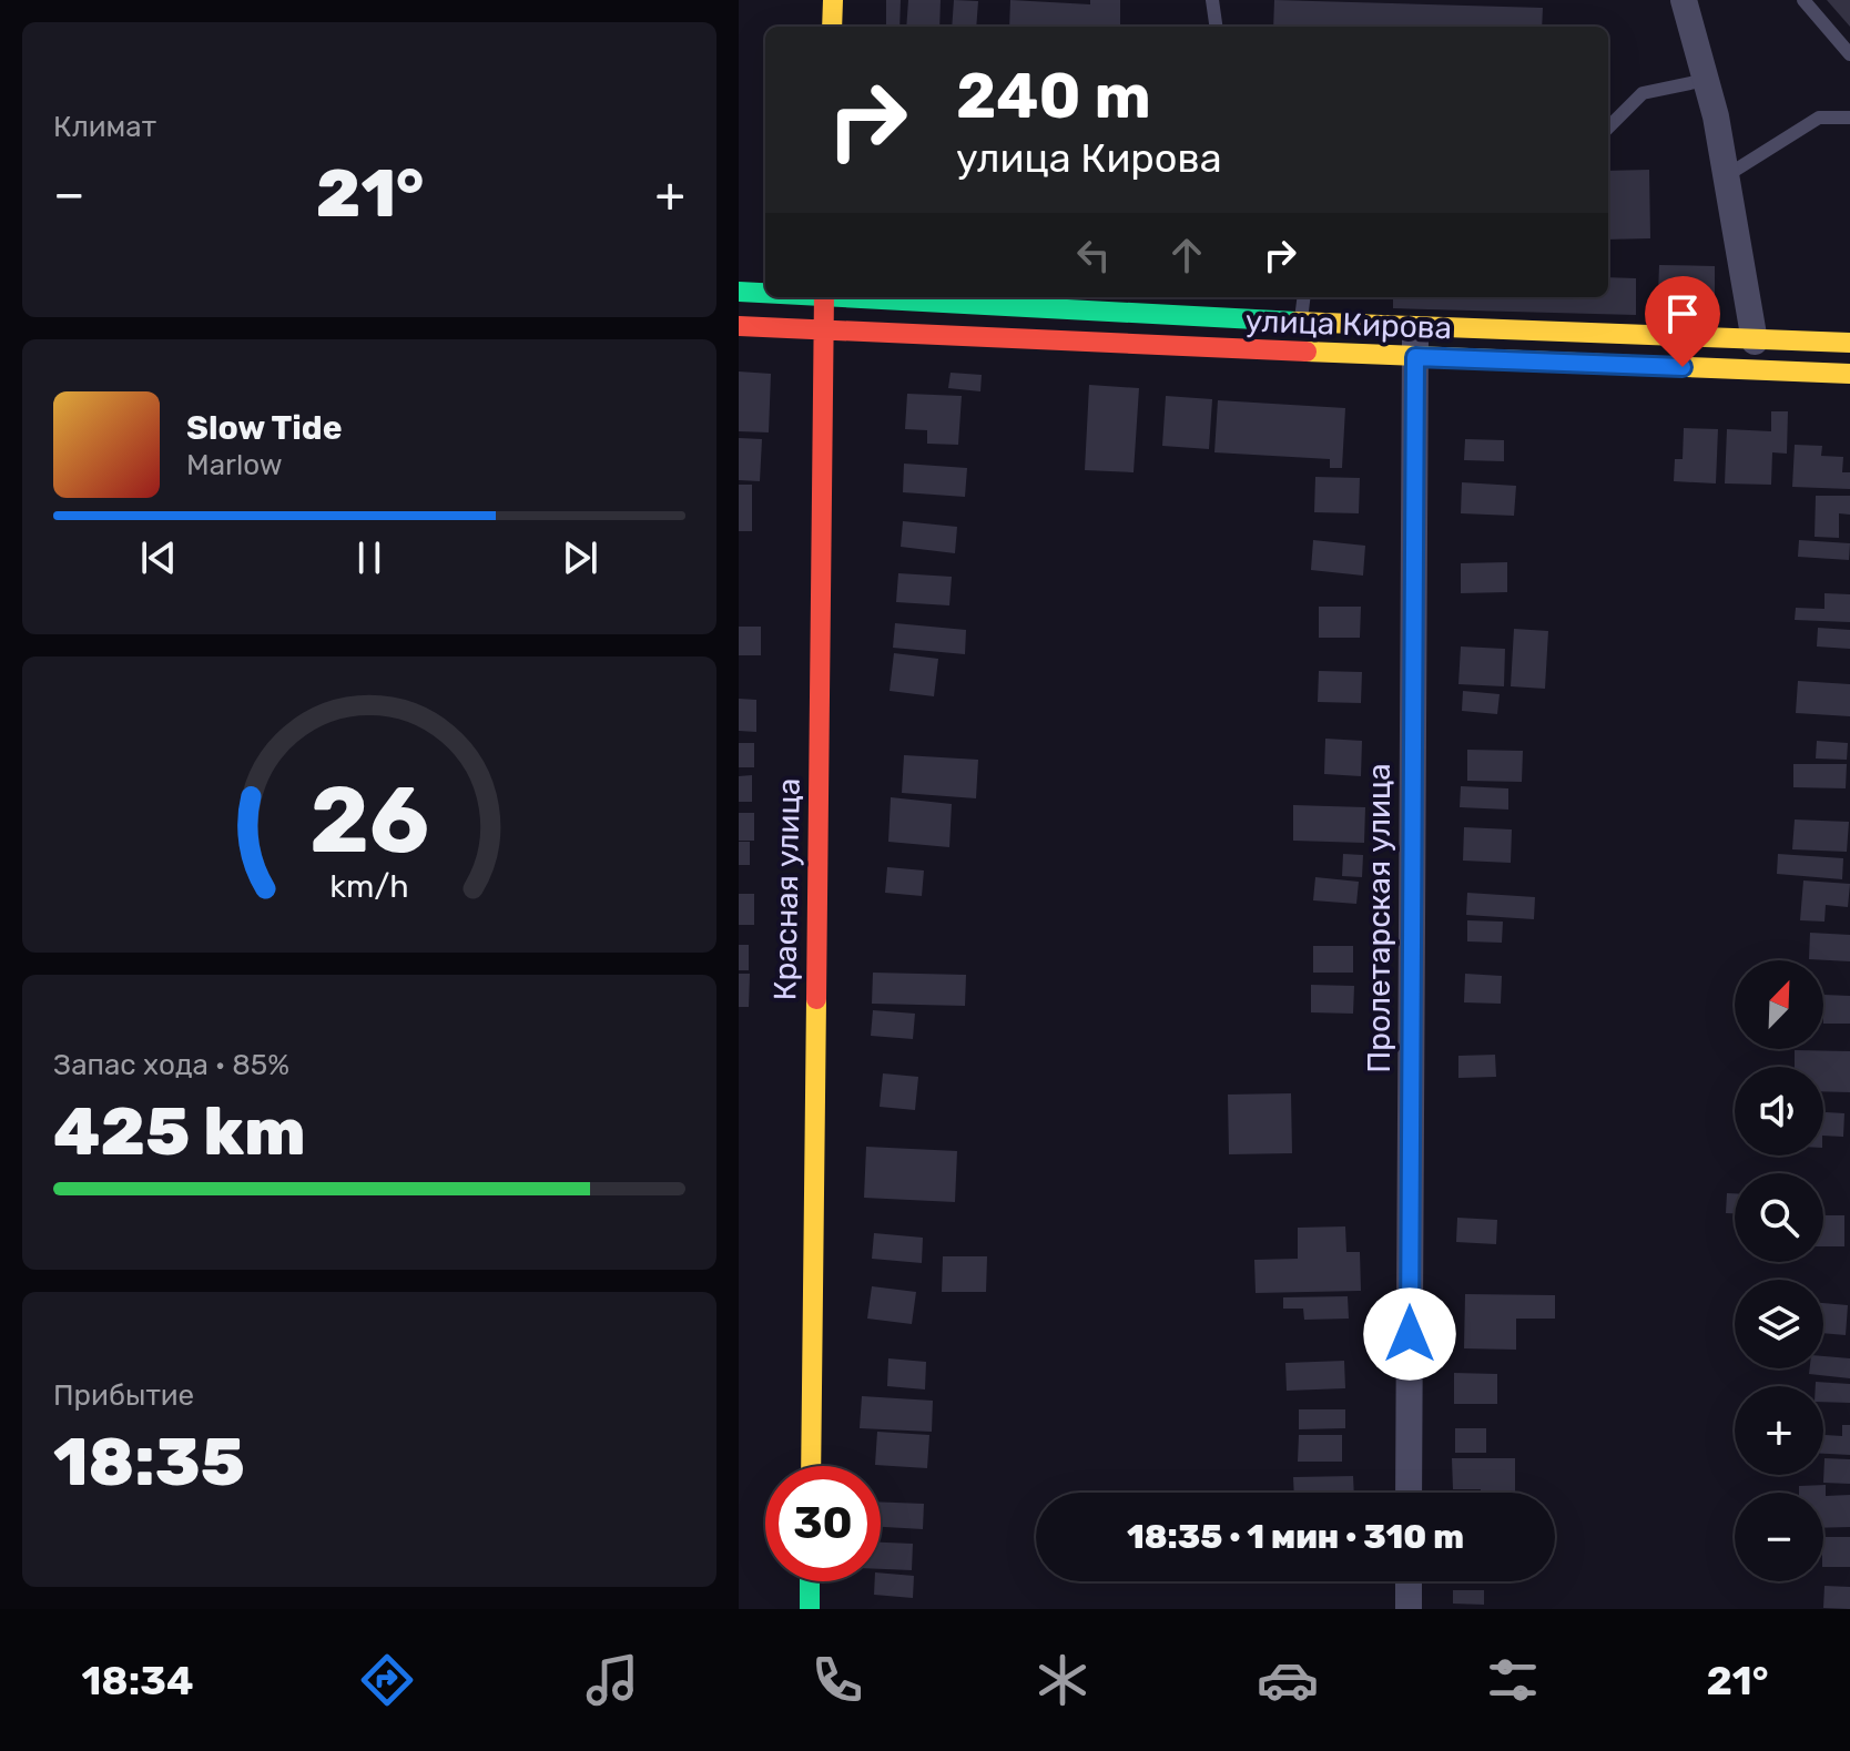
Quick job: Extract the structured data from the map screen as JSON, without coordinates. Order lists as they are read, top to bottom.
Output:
{
  "streets": {
    "street": ["улица Кирова", "Красная улица", "Пролетарская улица"]
  },
  "crossings": [
    ["улица Кирова", "Красная улица"],
    ["улица Кирова", "Пролетарская улица"]
  ],
  "north": "top right",
  "page": {
    "tile": [
      "Климат",
      ["Запас хода · 85%", "425 km"],
      ["Прибытие", "18:35"]
    ],
    "turn": ["240 m", "улица Кирова"],
    "heat": ["−", "21°", "+"],
    "song": ["Slow Tide", "Marlow"],
    "map_buttons": ["+", "−"],
    "limit": "30",
    "trip": "18:35 · 1 мин · 310 m",
    "tabs": ["18:34", "21°"],
    "gauge": ["26", "km/h"]
  }
}
